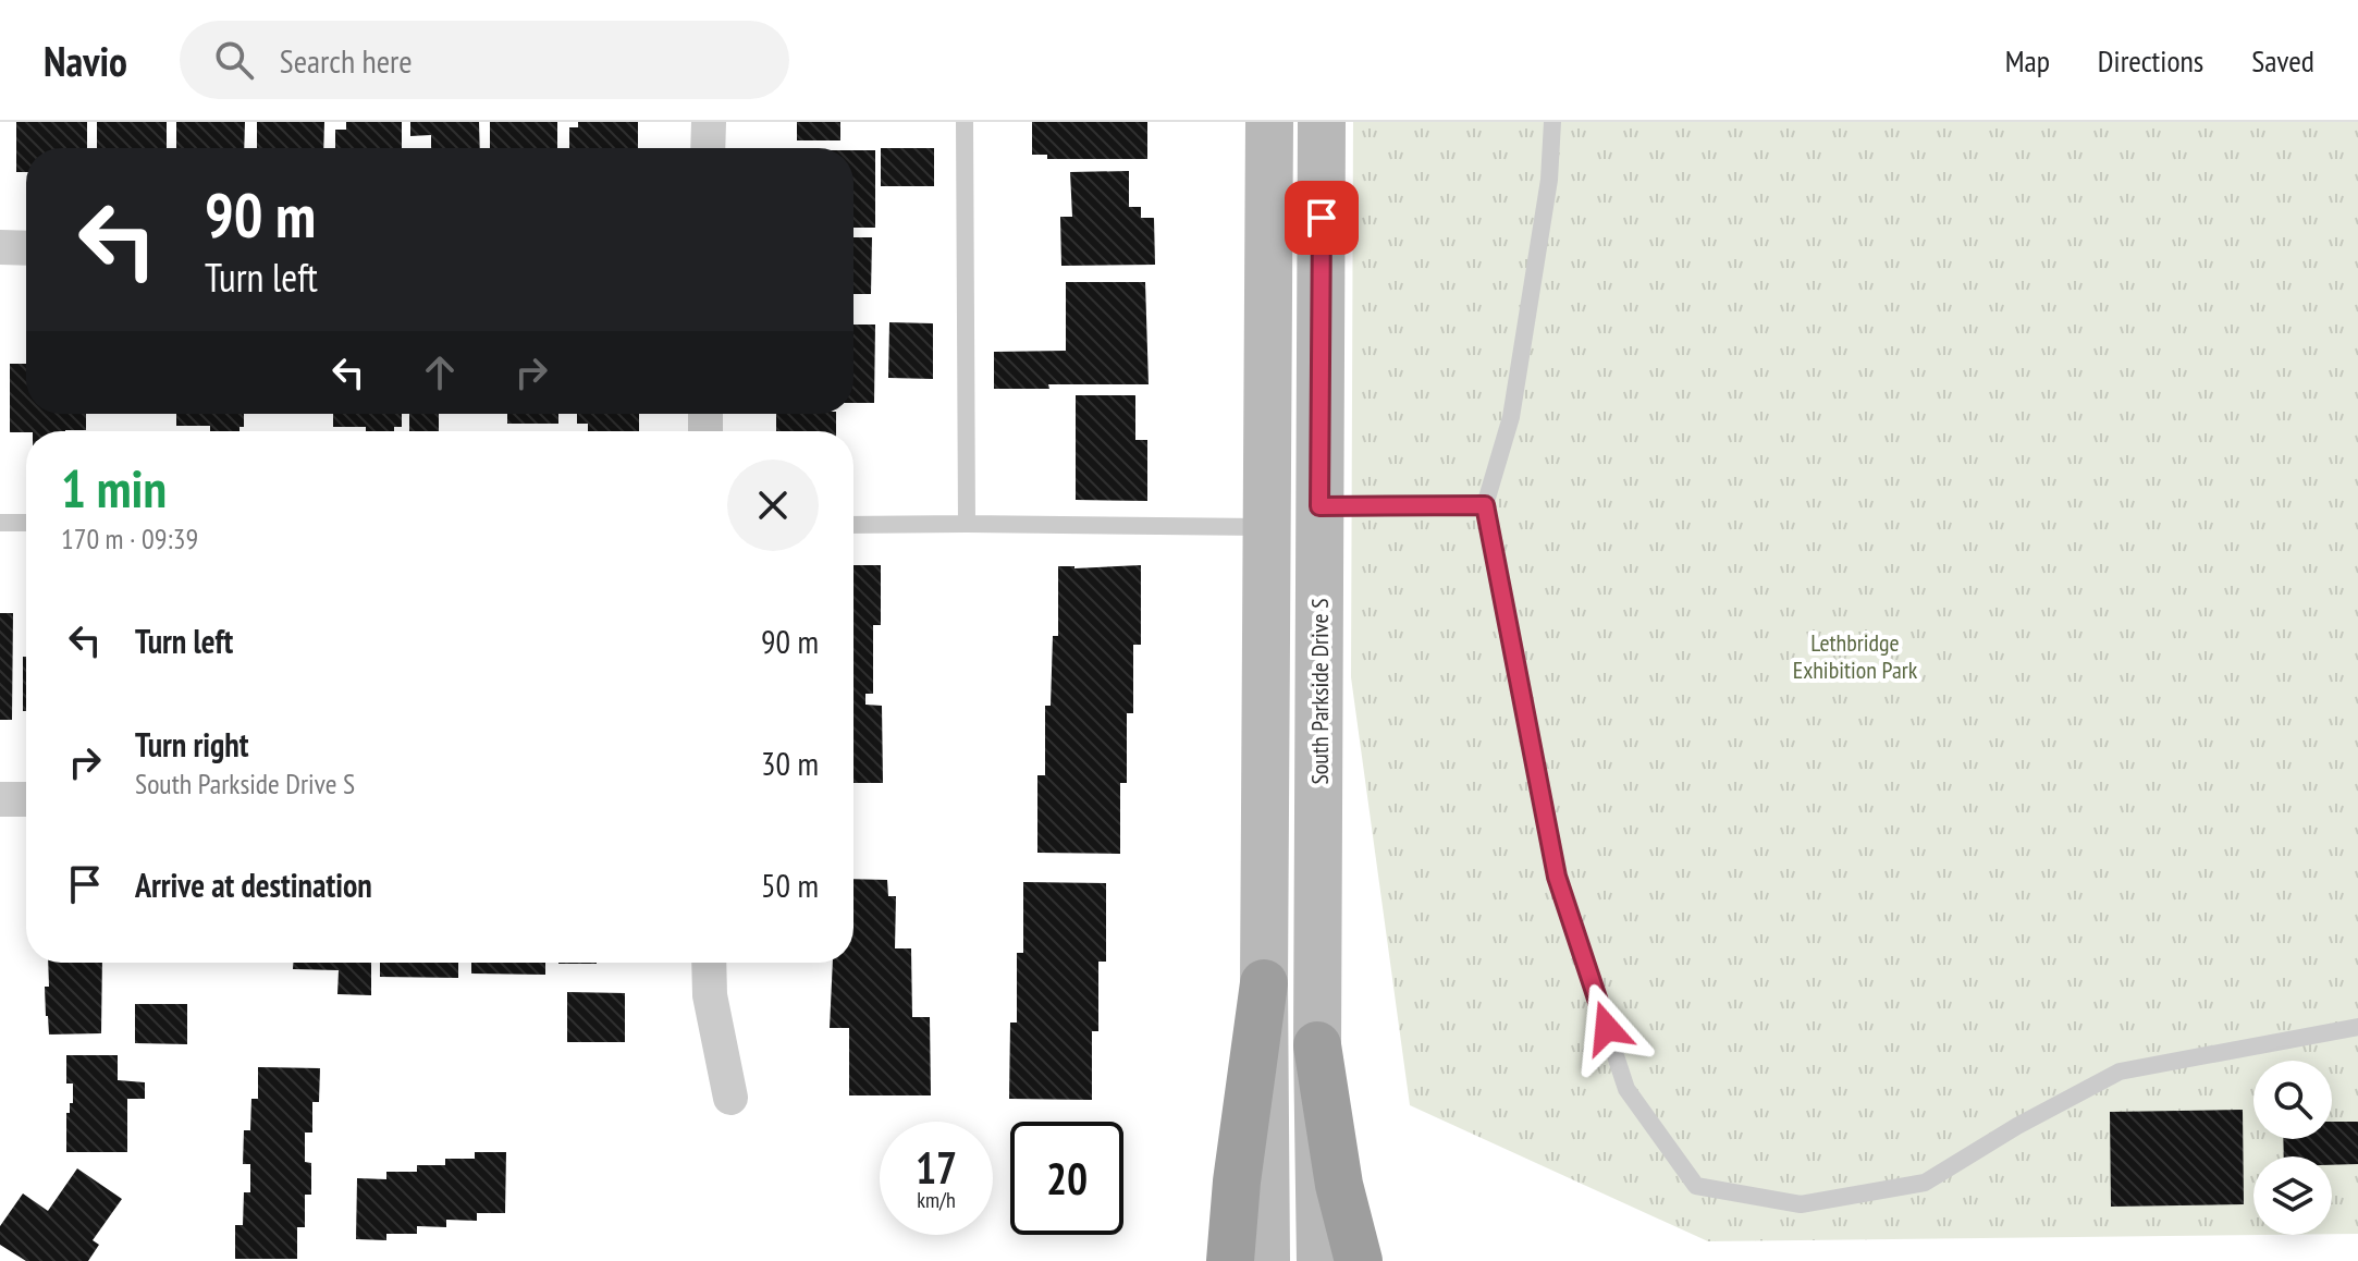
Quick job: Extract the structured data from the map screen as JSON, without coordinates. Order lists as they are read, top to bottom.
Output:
{
  "streets": {
    "main road": ["South Parkside Drive S"]
  },
  "parks": ["Lethbridge Exhibition Park"],
  "page": {
    "header": "Navio",
    "search": "Search here",
    "nav": ["Map", "Directions", "Saved"],
    "turn": ["90 m", "Turn left"],
    "heading": ["1 min", "170 m · 09:39"],
    "list": [
      {
        "name": "Turn left",
        "value": "90 m"
      },
      {
        "name": "Turn right",
        "note": "South Parkside Drive S",
        "value": "30 m"
      },
      {
        "name": "Arrive at destination",
        "value": "50 m"
      }
    ],
    "speed": "17 km/h",
    "limit": "20"
  }
}
